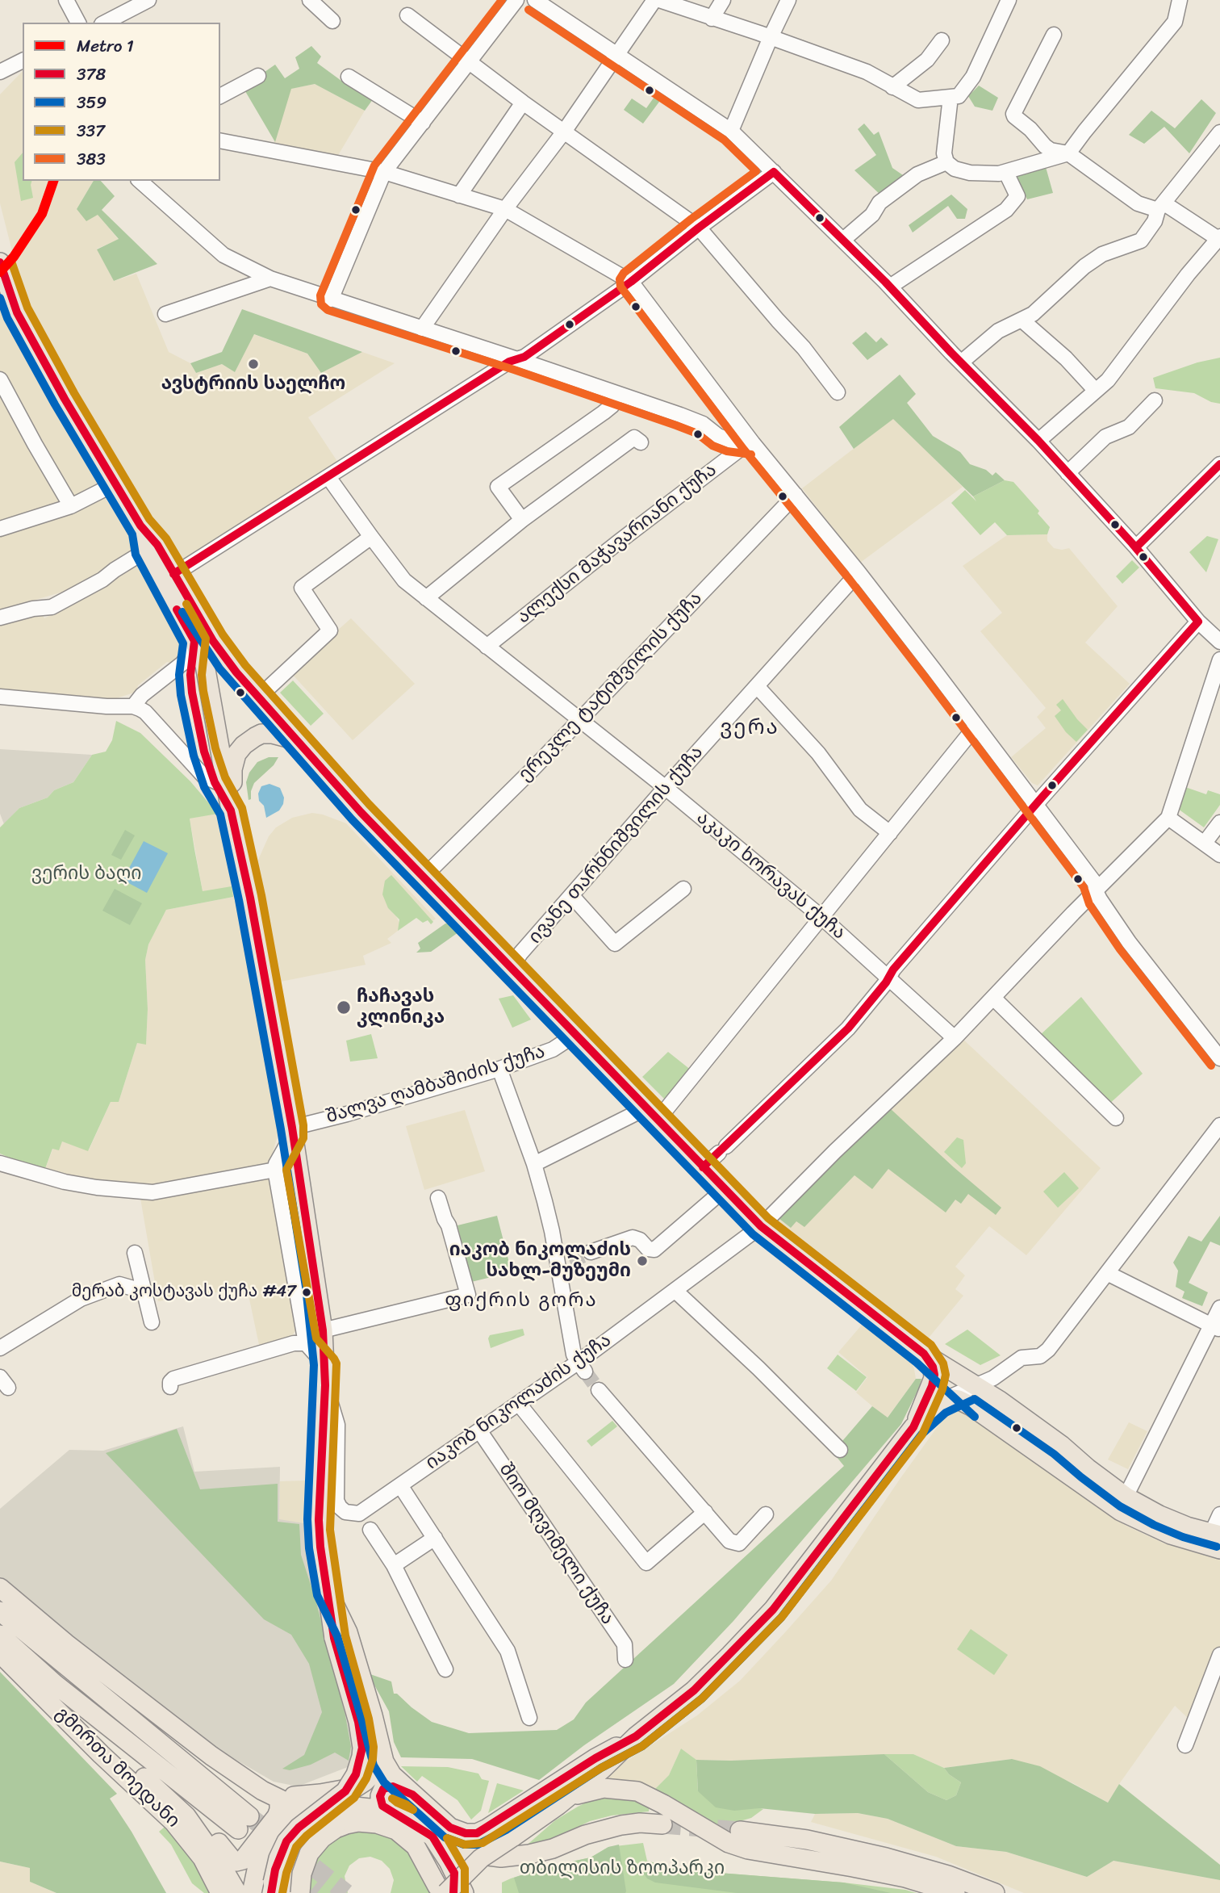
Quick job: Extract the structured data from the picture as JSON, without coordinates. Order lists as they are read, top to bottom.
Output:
{
  "streets": {
    "main road": ["გმირთა მოედანი"],
    "street": [
      "ალექსი მაჭავარიანი ქუჩა",
      "ერეკლე ტატიშვილის ქუჩა",
      "ივანე თარხნიშვილის ქუჩა",
      "აკაკი ხორავას ქუჩა",
      "შალვა ღამბაშიძის ქუჩა",
      "იაკობ ნიკოლაძის ქუჩა",
      "შიო მღვიმელი ქუჩა"
    ]
  },
  "crossings": [
    ["ალექსი მაჭავარიანი ქუჩა", "აკაკი ხორავას ქუჩა"],
    ["ერეკლე ტატიშვილის ქუჩა", "აკაკი ხორავას ქუჩა"],
    ["ივანე თარხნიშვილის ქუჩა", "აკაკი ხორავას ქუჩა"],
    ["აკაკი ხორავას ქუჩა", "იაკობ ნიკოლაძის ქუჩა"],
    ["იაკობ ნიკოლაძის ქუჩა", "შიო მღვიმელი ქუჩა"]
  ],
  "districts": ["ვერა", "ფიქრის გორა"],
  "parks": ["ვერის ბაღი", "თბილისის ზოოპარკი"],
  "places": [
    "ავსტრიის საელჩო",
    "ჩაჩავას კლინიკა",
    "იაკობ ნიკოლაძის სახლ-მუზეუმი",
    "მერაბ კოსტავას ქუჩა #47"
  ],
  "lines": [
    "transit line 383",
    "transit line 378",
    "metro line 1",
    "transit line 337",
    "transit line 359"
  ],
  "legend": [
    "Metro 1",
    "378",
    "359",
    "337",
    "383"
  ]
}
